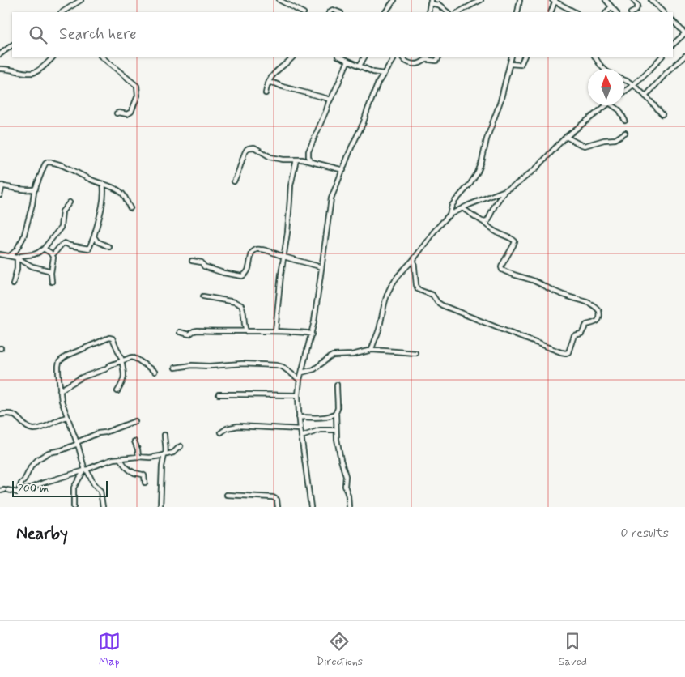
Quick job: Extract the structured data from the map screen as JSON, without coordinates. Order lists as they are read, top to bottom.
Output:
{
  "scale_bar": "200 m",
  "north": "top",
  "page": {
    "search": "Search here",
    "scale": "200 m",
    "heading": ["Nearby", "0 results"],
    "nav": ["Map", "Directions", "Saved"]
  }
}
